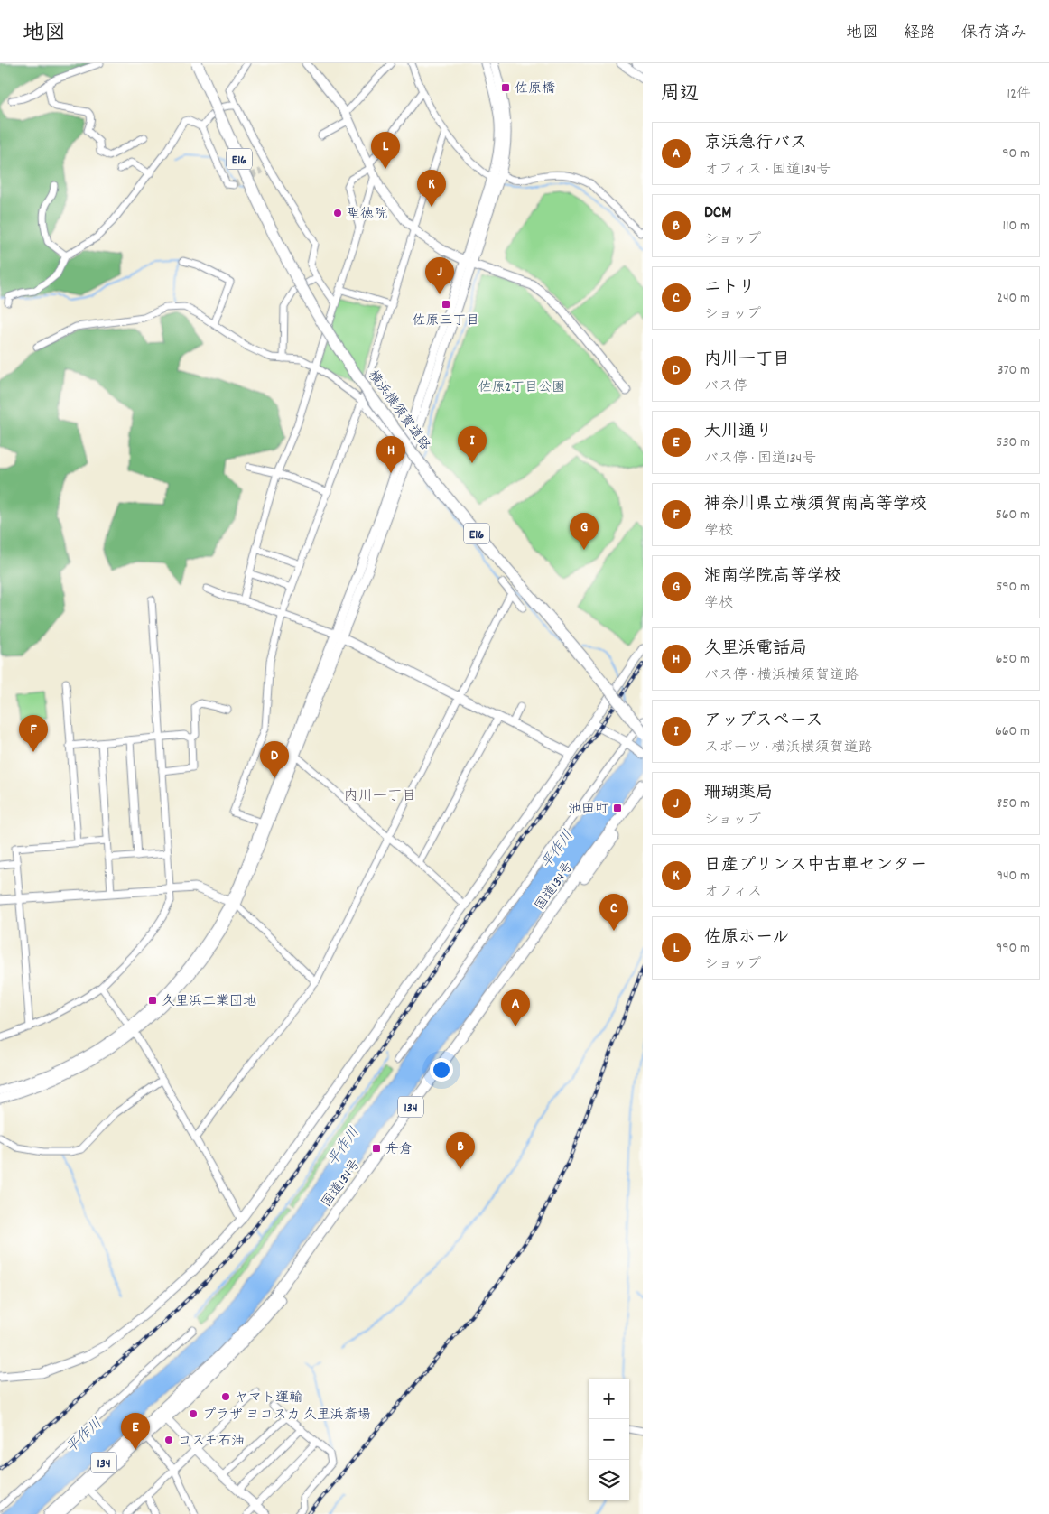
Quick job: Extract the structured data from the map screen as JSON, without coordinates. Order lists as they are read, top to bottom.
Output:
{
  "streets": {
    "highway": [
      "E16",
      "横浜横須賀道路",
      "国道134号",
      "134"
    ]
  },
  "districts": ["内川一丁目"],
  "water": ["平作川"],
  "parks": ["佐原2丁目公園"],
  "places": {
    "transit": [
      "佐原橋",
      "佐原三丁目",
      "池田町",
      "久里浜工業団地",
      "舟倉"
    ],
    "other": [
      "聖徳院",
      "ヤマト運輸",
      "プラザ ヨコスカ 久里浜斎場",
      "コスモ石油"
    ]
  },
  "page": {
    "header": "地図",
    "nav": ["地図", "経路", "保存済み"],
    "heading": ["周辺", "12件"],
    "list": [
      {
        "mark": "A",
        "name": "京浜急行バス",
        "note": "オフィス · 国道134号",
        "value": "90 m"
      },
      {
        "mark": "B",
        "name": "DCM",
        "note": "ショップ",
        "value": "110 m"
      },
      {
        "mark": "C",
        "name": "ニトリ",
        "note": "ショップ",
        "value": "240 m"
      },
      {
        "mark": "D",
        "name": "内川一丁目",
        "note": "バス停",
        "value": "370 m"
      },
      {
        "mark": "E",
        "name": "大川通り",
        "note": "バス停 · 国道134号",
        "value": "530 m"
      },
      {
        "mark": "F",
        "name": "神奈川県立横須賀南高等学校",
        "note": "学校",
        "value": "560 m"
      },
      {
        "mark": "G",
        "name": "湘南学院高等学校",
        "note": "学校",
        "value": "590 m"
      },
      {
        "mark": "H",
        "name": "久里浜電話局",
        "note": "バス停 · 横浜横須賀道路",
        "value": "650 m"
      },
      {
        "mark": "I",
        "name": "アップスペース",
        "note": "スポーツ · 横浜横須賀道路",
        "value": "660 m"
      },
      {
        "mark": "J",
        "name": "珊瑚薬局",
        "note": "ショップ",
        "value": "850 m"
      },
      {
        "mark": "K",
        "name": "日産プリンス中古車センター",
        "note": "オフィス",
        "value": "940 m"
      },
      {
        "mark": "L",
        "name": "佐原ホール",
        "note": "ショップ",
        "value": "990 m"
      }
    ],
    "pins": [
      "L",
      "K",
      "J",
      "I",
      "H",
      "G",
      "F",
      "D",
      "C",
      "A",
      "B",
      "E"
    ],
    "map_buttons": ["+", "−"]
  }
}
